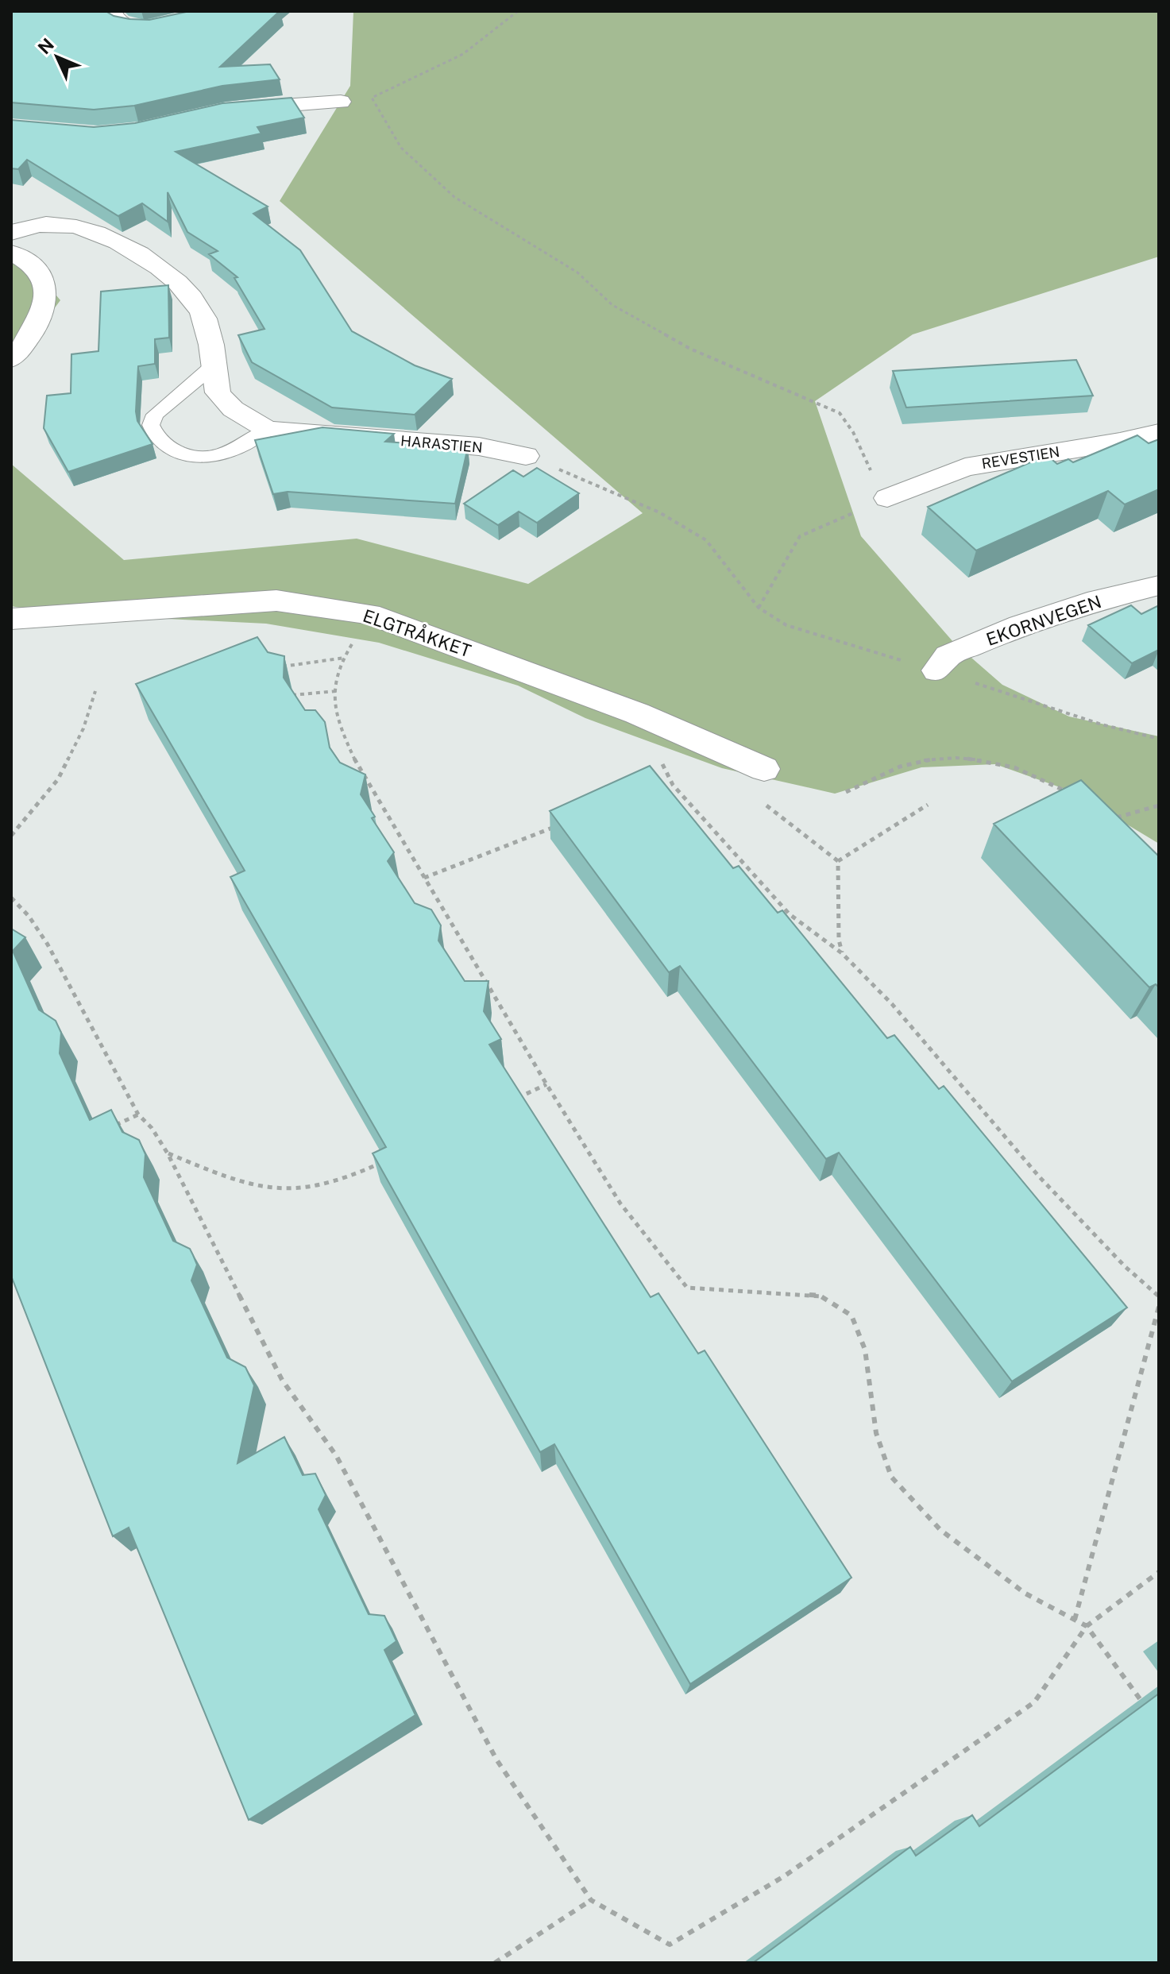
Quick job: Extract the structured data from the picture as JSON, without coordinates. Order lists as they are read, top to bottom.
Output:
{
  "streets": {
    "street": [
      "HARASTIEN",
      "REVESTIEN",
      "EKORNVEGEN",
      "ELGTRÅKKET"
    ]
  },
  "north": "top left"
}
